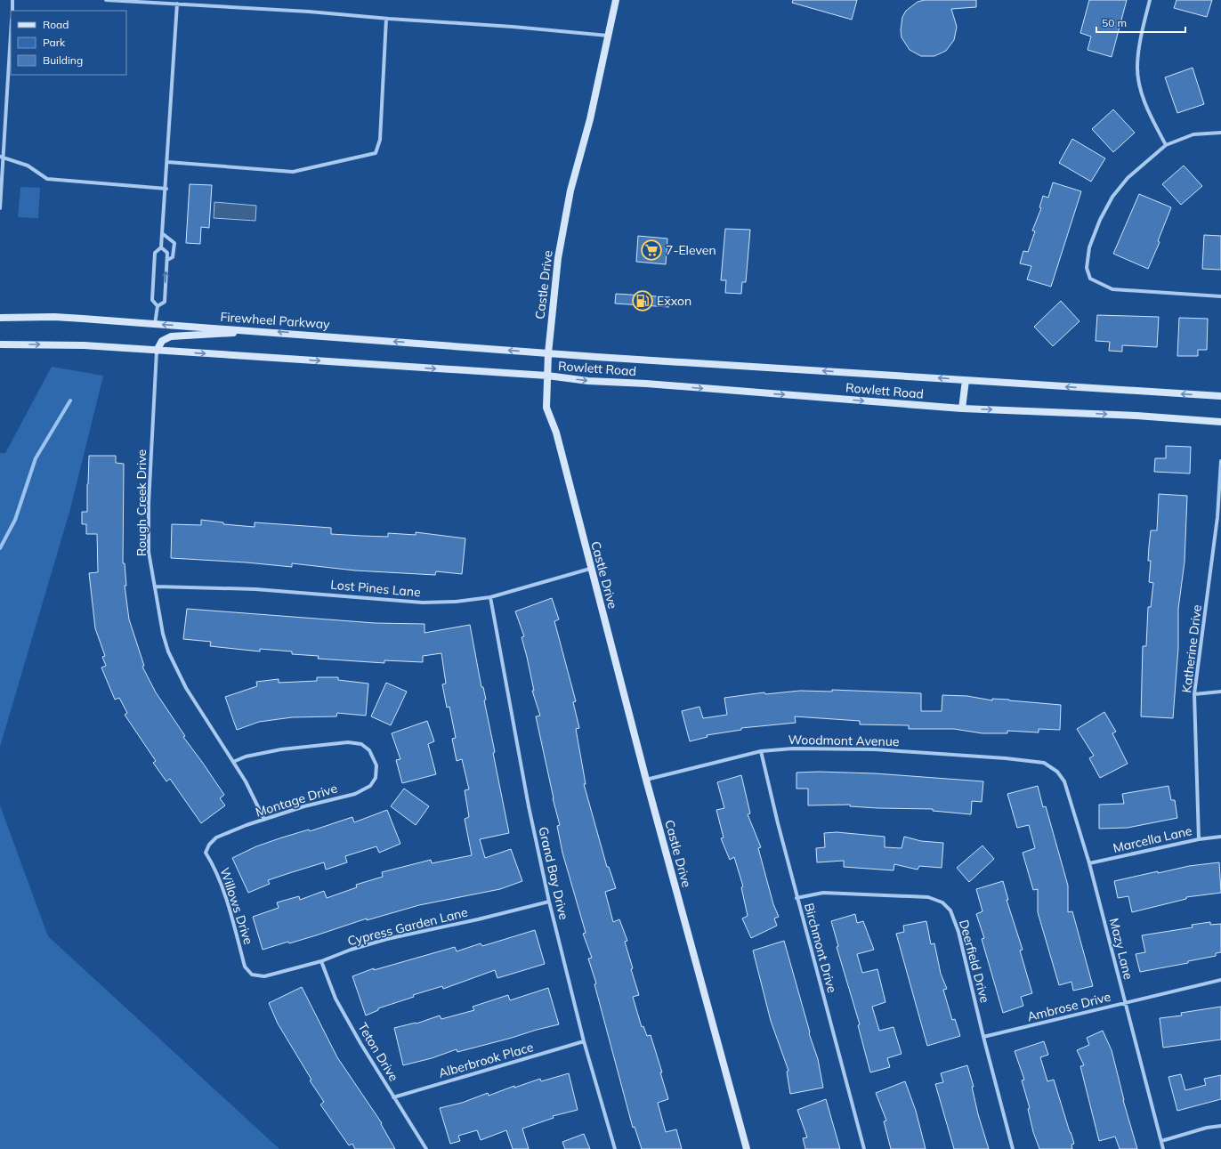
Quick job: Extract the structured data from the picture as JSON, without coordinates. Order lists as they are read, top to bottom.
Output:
{
  "streets": {
    "main road": ["Castle Drive", "Firewheel Parkway", "Rowlett Road"],
    "street": [
      "Rough Creek Drive",
      "Lost Pines Lane",
      "Katherine Drive",
      "Woodmont Avenue",
      "Montage Drive",
      "Marcella Lane",
      "Grand Bay Drive",
      "Willows Drive",
      "Cypress Garden Lane",
      "Birchmont Drive",
      "Mazy Lane",
      "Deerfield Drive",
      "Ambrose Drive",
      "Teton Drive",
      "Alberbrook Place"
    ]
  },
  "crossings": [
    ["Castle Drive", "Firewheel Parkway"],
    ["Castle Drive", "Rowlett Road"],
    ["Castle Drive", "Lost Pines Lane"],
    ["Castle Drive", "Woodmont Avenue"],
    ["Firewheel Parkway", "Rowlett Road"],
    ["Rough Creek Drive", "Lost Pines Lane"],
    ["Rough Creek Drive", "Montage Drive"],
    ["Lost Pines Lane", "Grand Bay Drive"],
    ["Katherine Drive", "Marcella Lane"],
    ["Woodmont Avenue", "Birchmont Drive"],
    ["Woodmont Avenue", "Mazy Lane"],
    ["Montage Drive", "Willows Drive"],
    ["Marcella Lane", "Mazy Lane"],
    ["Grand Bay Drive", "Cypress Garden Lane"],
    ["Grand Bay Drive", "Alberbrook Place"],
    ["Willows Drive", "Cypress Garden Lane"],
    ["Cypress Garden Lane", "Teton Drive"],
    ["Birchmont Drive", "Deerfield Drive"],
    ["Mazy Lane", "Ambrose Drive"],
    ["Deerfield Drive", "Ambrose Drive"],
    ["Teton Drive", "Alberbrook Place"]
  ],
  "places": {
    "supermarket": ["7-Eleven"],
    "fuel station": ["Exxon"]
  },
  "legend": ["Road", "Park", "Building"],
  "scale_bar": "50 m"
}
